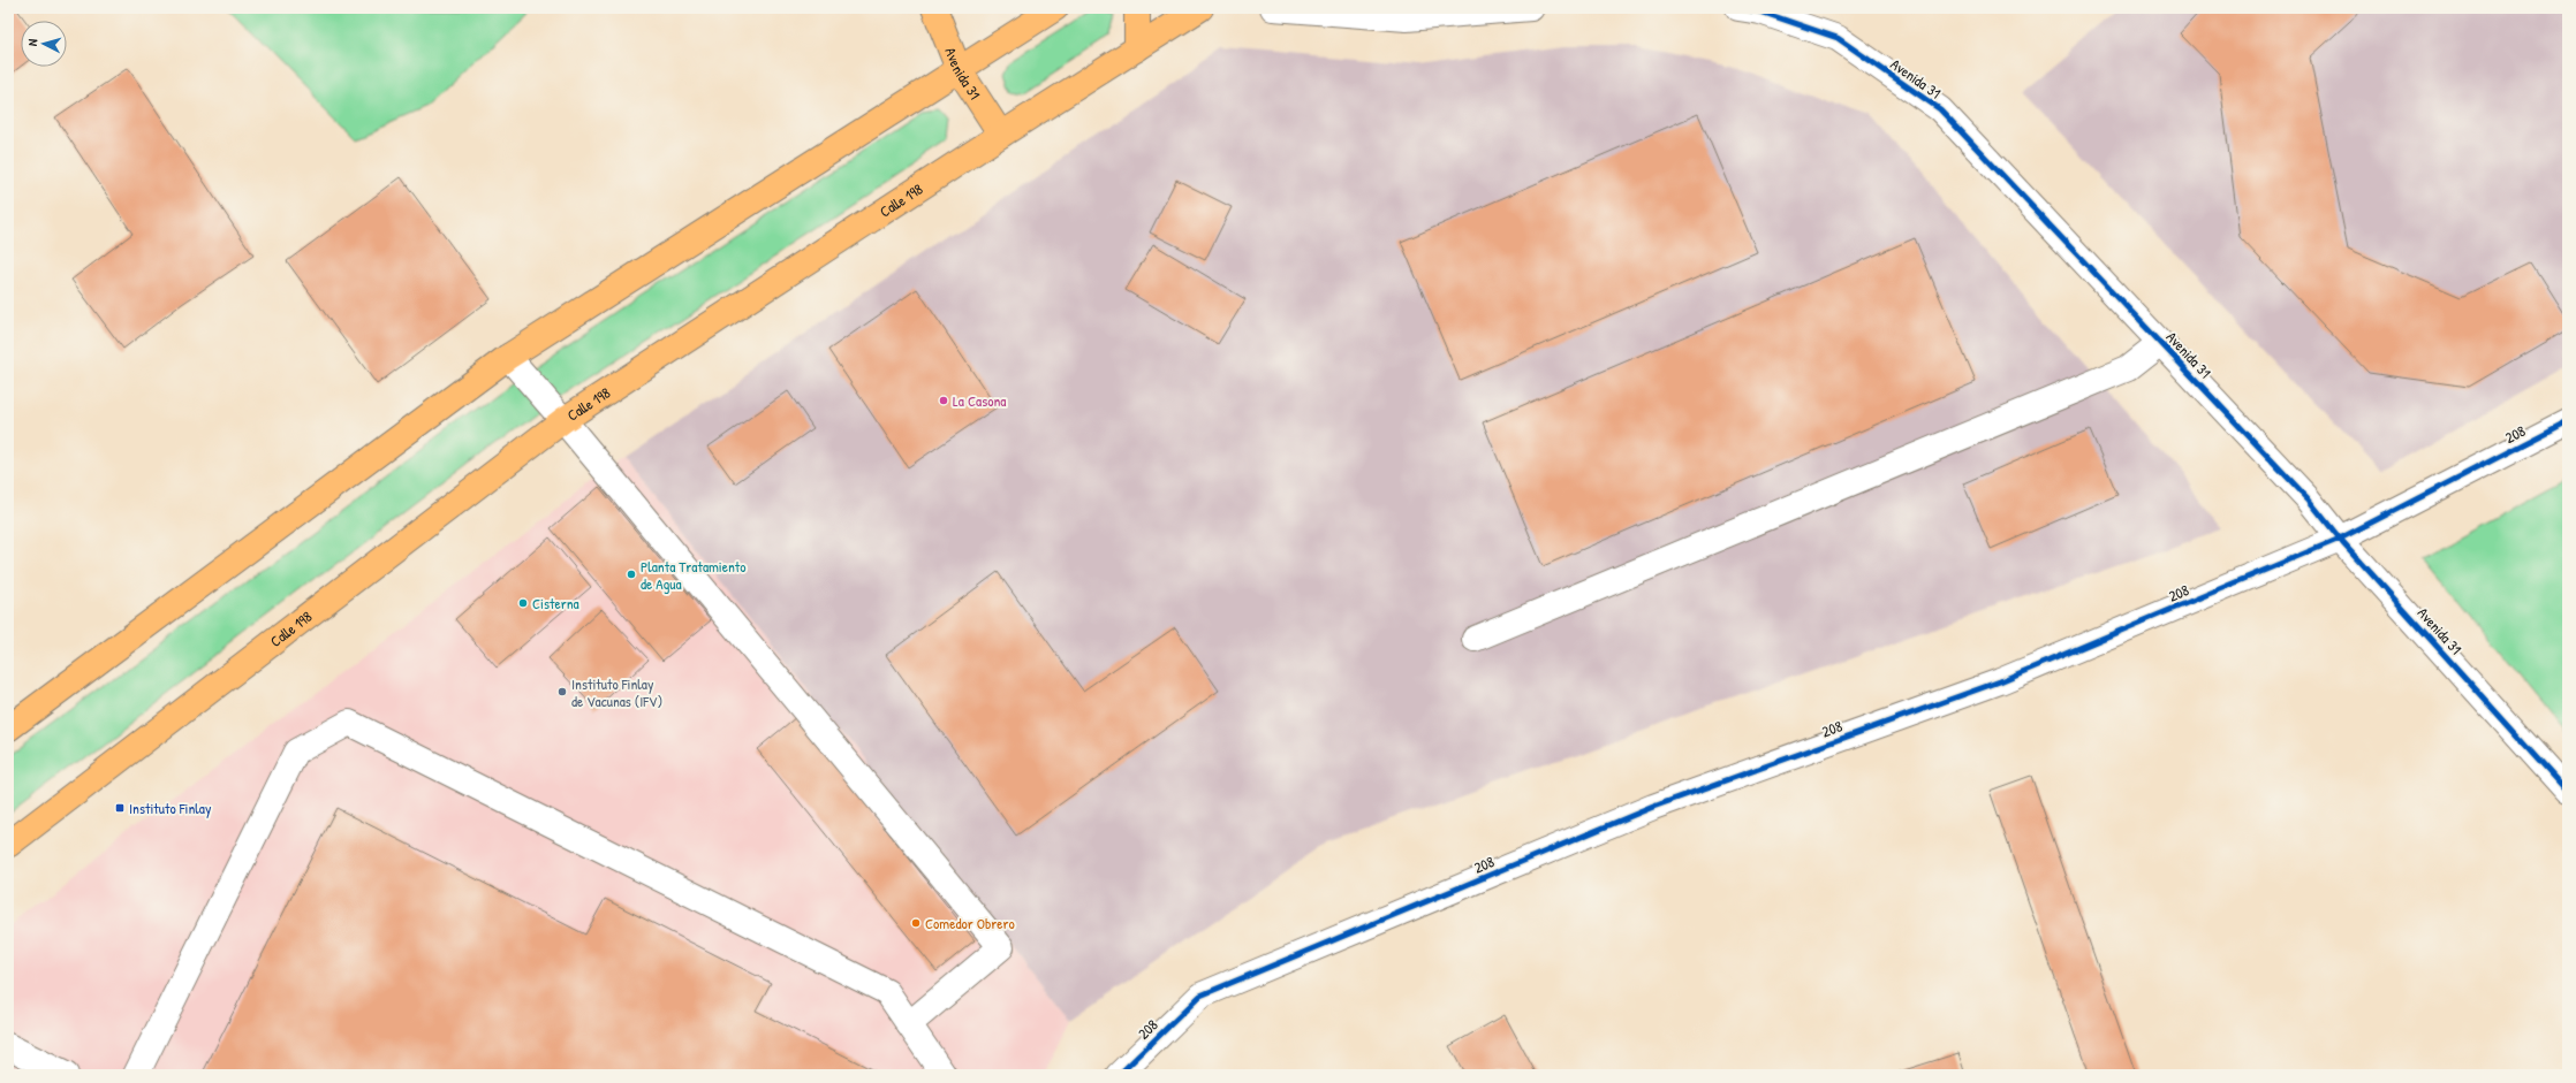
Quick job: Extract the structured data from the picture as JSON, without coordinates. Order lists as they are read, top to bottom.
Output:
{
  "streets": {
    "main road": ["Avenida 31", "Calle 198"],
    "street": ["208"]
  },
  "crossings": [
    ["Avenida 31", "Calle 198"],
    ["Avenida 31", "208"]
  ],
  "places": {
    "other": [
      "La Casona",
      "Planta Tratamiento de Agua",
      "Cisterna",
      "Instituto Finlay de Vacunas (IFV)",
      "Comedor Obrero"
    ],
    "transit": ["Instituto Finlay"]
  },
  "north": "left"
}
